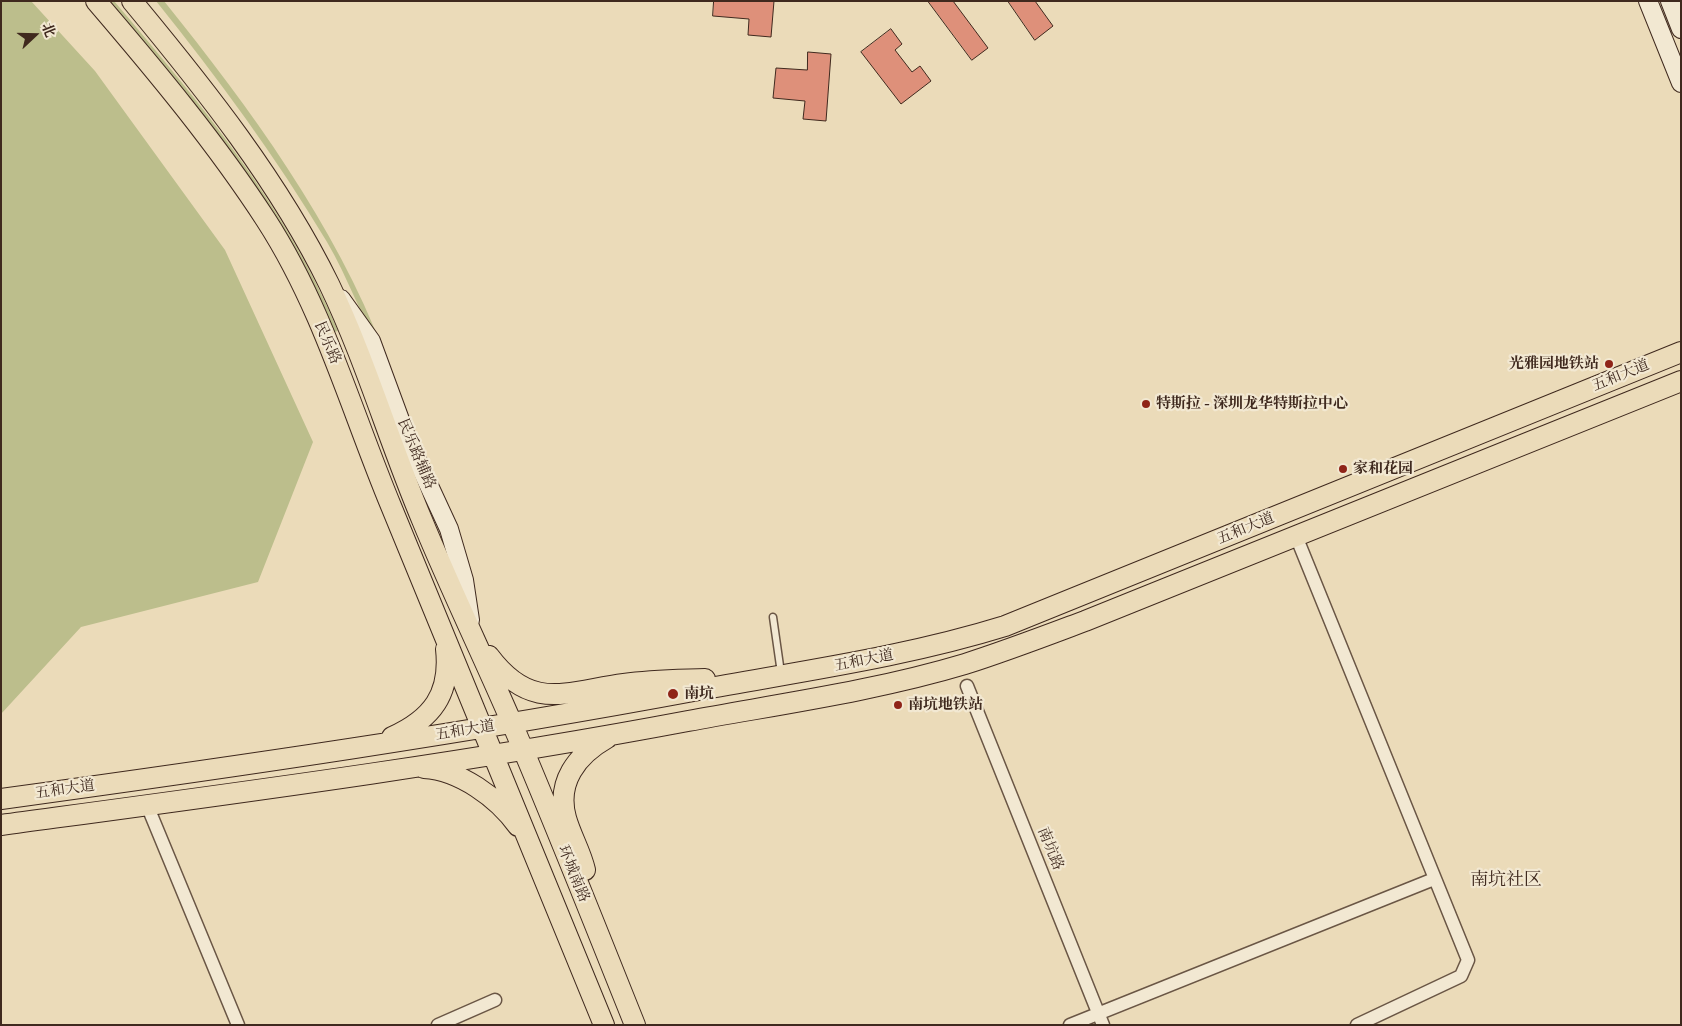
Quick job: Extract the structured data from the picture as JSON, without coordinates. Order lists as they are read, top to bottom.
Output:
{
  "streets": {
    "main road": [
      "民乐路",
      "五和大道",
      "民乐路辅路",
      "环城南路"
    ],
    "street": ["南坑路"]
  },
  "crossings": [
    ["民乐路", "五和大道"],
    ["民乐路", "民乐路辅路"],
    ["民乐路", "环城南路"],
    ["五和大道", "环城南路"]
  ],
  "districts": ["南坑社区"],
  "places": [
    "光雅园地铁站",
    "特斯拉 - 深圳龙华特斯拉中心",
    "家和花园",
    "南坑",
    "南坑地铁站"
  ],
  "north": "right"
}
